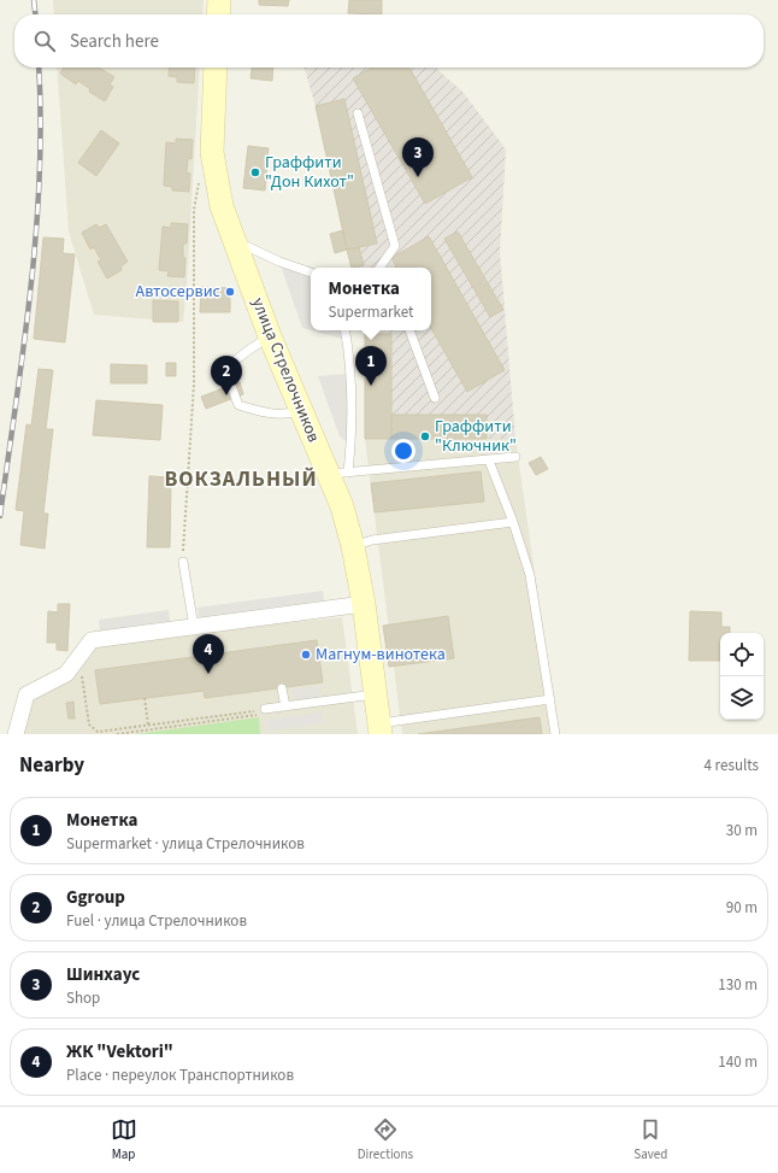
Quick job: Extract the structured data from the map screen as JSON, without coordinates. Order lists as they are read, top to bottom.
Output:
{
  "streets": {
    "main road": ["улица Стрелочников"]
  },
  "districts": ["ВОКЗАЛЬНЫЙ"],
  "places": [
    "Граффити \"Дон Кихот\"",
    "Автосервис",
    "Граффити \"Ключник\"",
    "Магнум-винотека"
  ],
  "page": {
    "search": "Search here",
    "pins": [
      "3",
      "1",
      "2",
      "4"
    ],
    "popup": ["Монетка", "Supermarket"],
    "heading": ["Nearby", "4 results"],
    "list": [
      {
        "mark": "1",
        "name": "Монетка",
        "note": "Supermarket · улица Стрелочников",
        "value": "30 m"
      },
      {
        "mark": "2",
        "name": "Ggroup",
        "note": "Fuel · улица Стрелочников",
        "value": "90 m"
      },
      {
        "mark": "3",
        "name": "Шинхаус",
        "note": "Shop",
        "value": "130 m"
      },
      {
        "mark": "4",
        "name": "ЖК \"Vektori\"",
        "note": "Place · переулок Транспортников",
        "value": "140 m"
      }
    ],
    "nav": ["Map", "Directions", "Saved"]
  }
}
